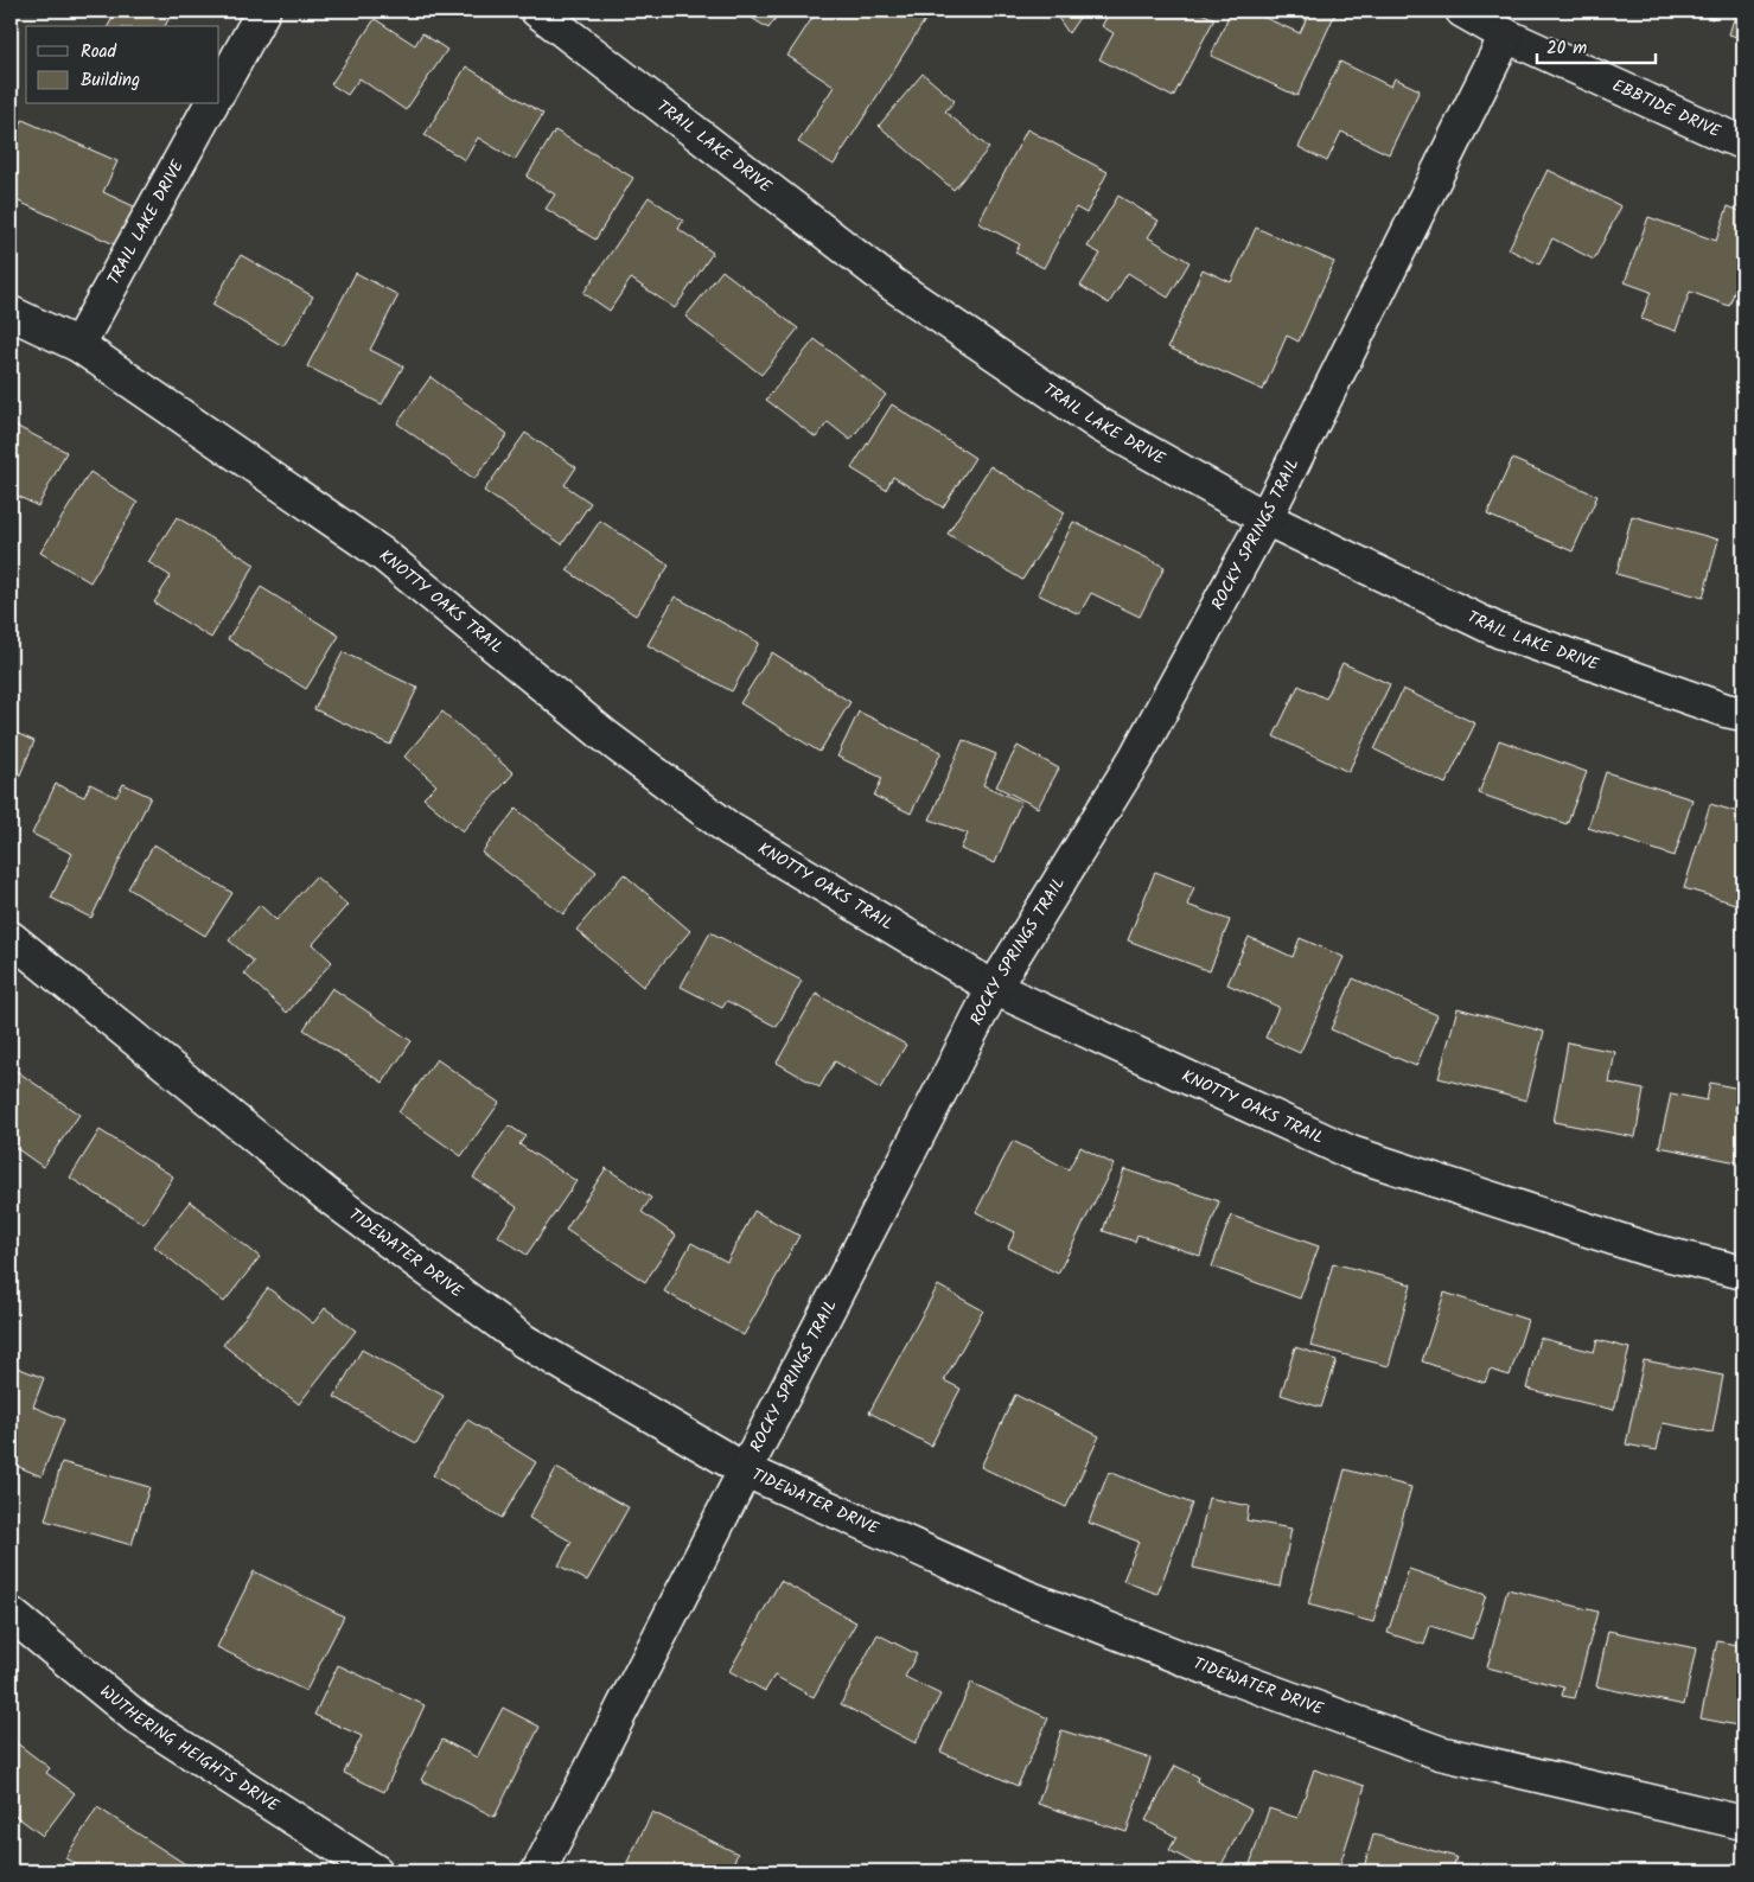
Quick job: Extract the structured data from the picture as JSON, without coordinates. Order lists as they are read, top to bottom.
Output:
{
  "streets": {
    "street": [
      "EBBTIDE DRIVE",
      "TRAIL LAKE DRIVE",
      "ROCKY SPRINGS TRAIL",
      "KNOTTY OAKS TRAIL",
      "TIDEWATER DRIVE",
      "WUTHERING HEIGHTS DRIVE"
    ]
  },
  "crossings": [
    ["EBBTIDE DRIVE", "ROCKY SPRINGS TRAIL"],
    ["TRAIL LAKE DRIVE", "ROCKY SPRINGS TRAIL"],
    ["TRAIL LAKE DRIVE", "KNOTTY OAKS TRAIL"],
    ["ROCKY SPRINGS TRAIL", "KNOTTY OAKS TRAIL"],
    ["ROCKY SPRINGS TRAIL", "TIDEWATER DRIVE"]
  ],
  "legend": ["Road", "Building"],
  "scale_bar": "20 m"
}
